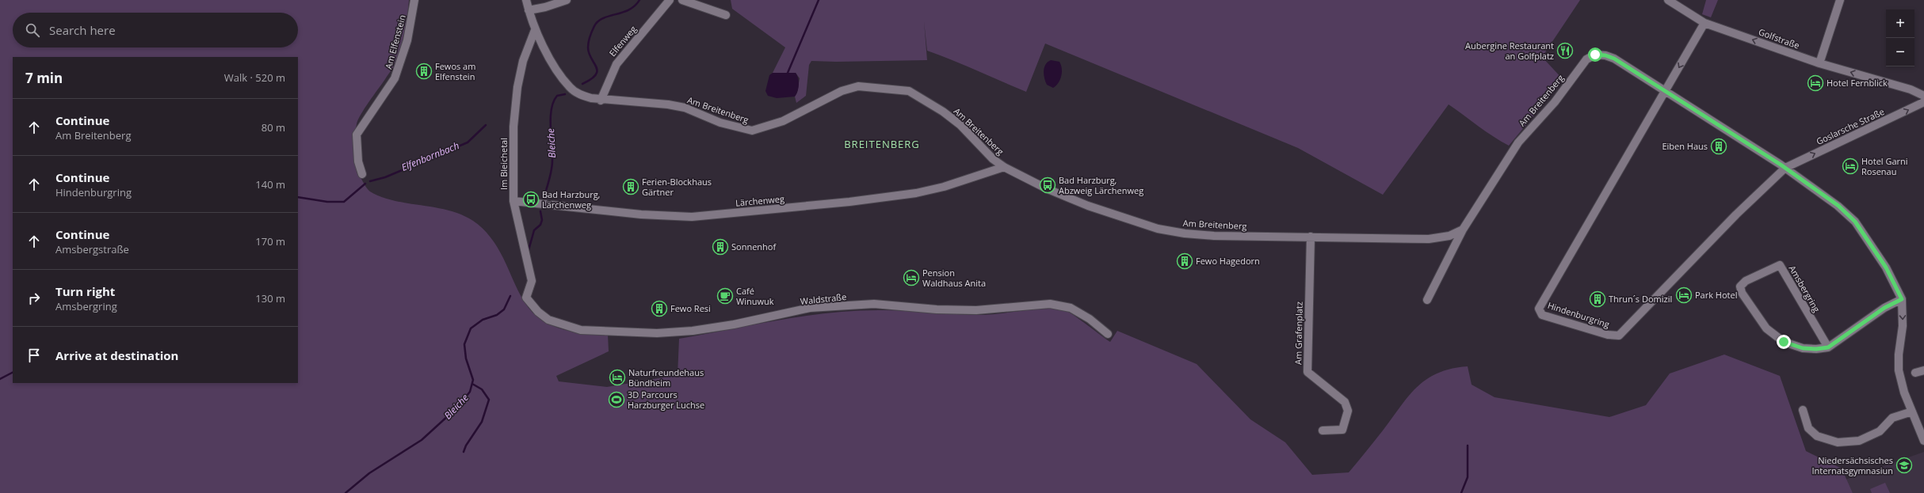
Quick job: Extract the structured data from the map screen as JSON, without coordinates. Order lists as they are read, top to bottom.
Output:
{
  "streets": {
    "street": [
      "Golfstraße",
      "Elfenweg",
      "Am Elfenstein",
      "Am Breitenberg",
      "Goslarsche Straße",
      "Im Bleichetal",
      "Lärchenweg",
      "Amsbergring",
      "Waldstraße",
      "Hindenburgring",
      "Am Grafenplatz"
    ]
  },
  "crossings": [
    ["Elfenweg", "Am Breitenberg"],
    ["Am Breitenberg", "Im Bleichetal"],
    ["Am Breitenberg", "Lärchenweg"],
    ["Am Breitenberg", "Hindenburgring"],
    ["Am Breitenberg", "Am Grafenplatz"],
    ["Goslarsche Straße", "Hindenburgring"],
    ["Im Bleichetal", "Lärchenweg"],
    ["Im Bleichetal", "Waldstraße"]
  ],
  "one_way": ["Golfstraße", "Goslarsche Straße"],
  "districts": ["BREITENBERG"],
  "water": ["Bleiche", "Elfenbornbach"],
  "places": {
    "restaurant": ["Aubergine Restaurant an Golfplatz"],
    "building": [
      "Fewos am Elfenstein",
      "Eiben Haus",
      "Ferien-Blockhaus Gärtner",
      "Sonnenhof",
      "Fewo Hagedorn",
      "Thrun´s Domizil",
      "Fewo Resi"
    ],
    "hotel": [
      "Hotel Fernblick",
      "Hotel Garni Rosenau",
      "Pension Waldhaus Anita",
      "Park Hotel",
      "Naturfreundehaus Bündheim"
    ],
    "bus stop": ["Bad Harzburg, Abzweig Lärchenweg", "Bad Harzburg, Lärchenweg"],
    "cafe": ["Café Winuwuk"],
    "sports": ["3D Parcours Harzburger Luchse"],
    "school or university": ["Niedersächsisches Internatsgymnasiun"]
  },
  "page": {
    "map_buttons": ["+", "−"],
    "search": "Search here",
    "heading": ["7 min", "Walk · 520 m"],
    "list": [
      ["Continue", "Am Breitenberg", "80 m"],
      ["Continue", "Hindenburgring", "140 m"],
      ["Continue", "Amsbergstraße", "170 m"],
      ["Turn right", "Amsbergring", "130 m"],
      "Arrive at destination"
    ]
  }
}
